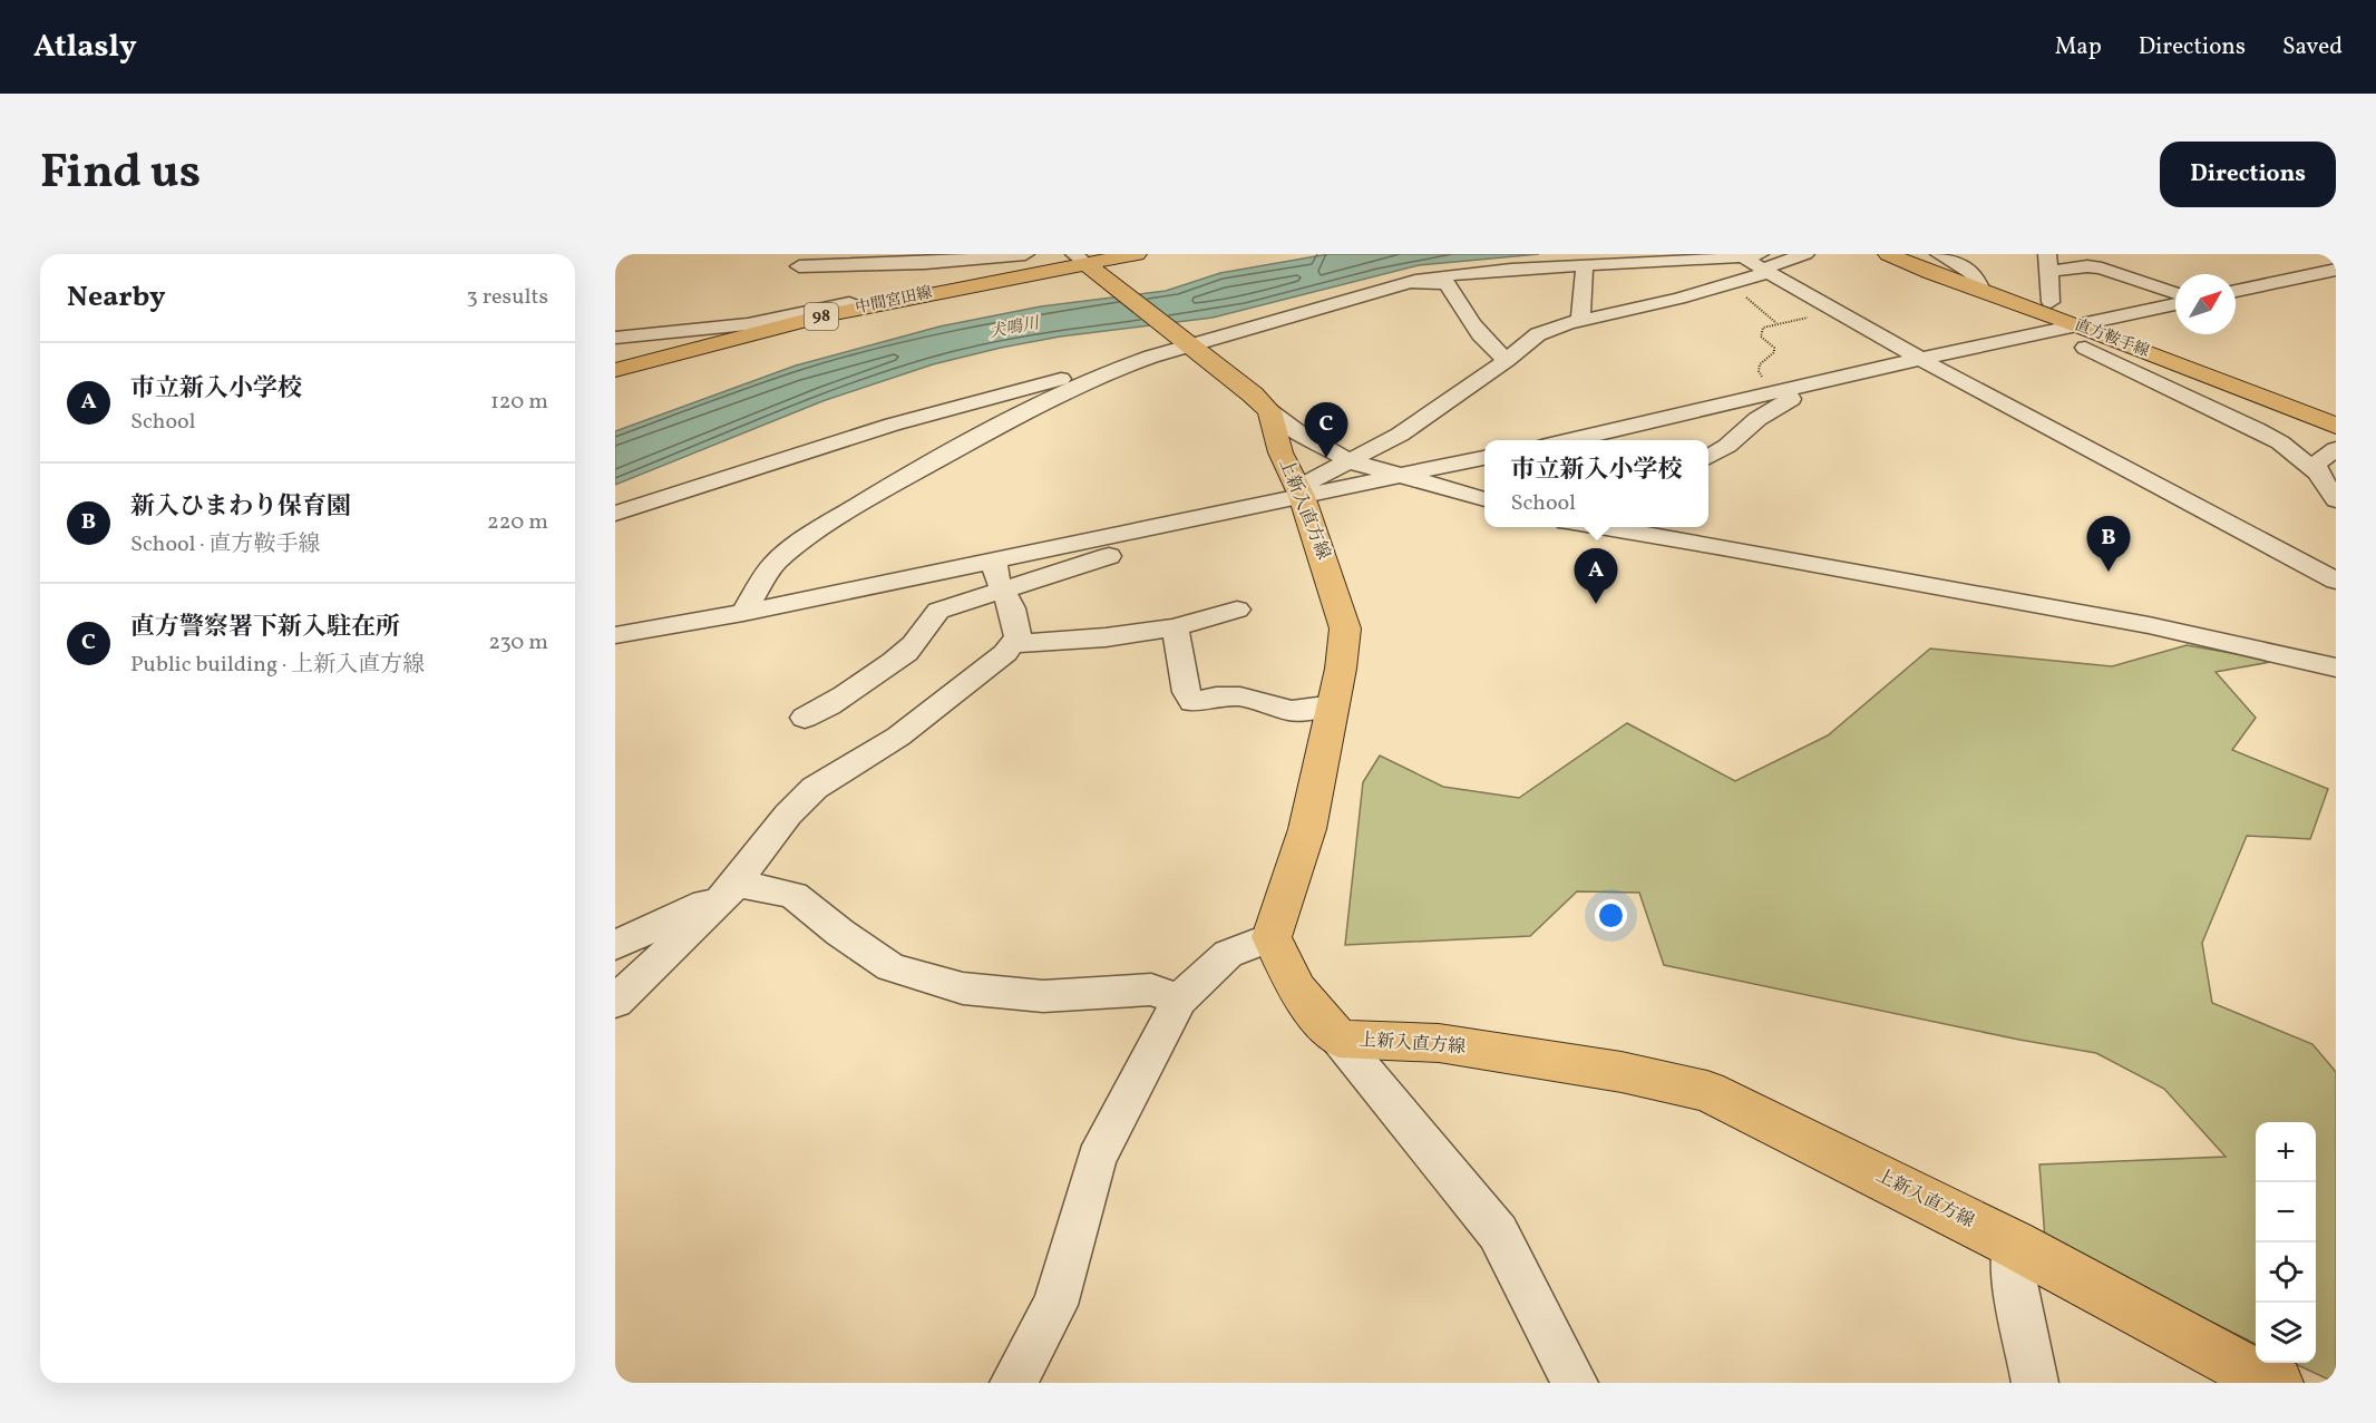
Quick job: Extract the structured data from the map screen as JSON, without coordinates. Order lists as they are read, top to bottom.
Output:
{
  "streets": {
    "main road": [
      "中間宮田線",
      "98",
      "直方鞍手線",
      "上新入直方線"
    ]
  },
  "water": ["犬鳴川"],
  "north": "top right",
  "page": {
    "header": "Atlasly",
    "nav": ["Map", "Directions", "Saved"],
    "title": "Find us",
    "buttons": "Directions",
    "heading": ["Nearby", "3 results"],
    "list": [
      {
        "mark": "A",
        "name": "市立新入小学校",
        "note": "School",
        "value": "120 m"
      },
      {
        "mark": "B",
        "name": "新入ひまわり保育園",
        "note": "School · 直方鞍手線",
        "value": "220 m"
      },
      {
        "mark": "C",
        "name": "直方警察署下新入駐在所",
        "note": "Public building · 上新入直方線",
        "value": "230 m"
      }
    ],
    "pins": ["C", "B", "A"],
    "popup": ["市立新入小学校", "School"],
    "map_buttons": ["+", "−"]
  }
}
